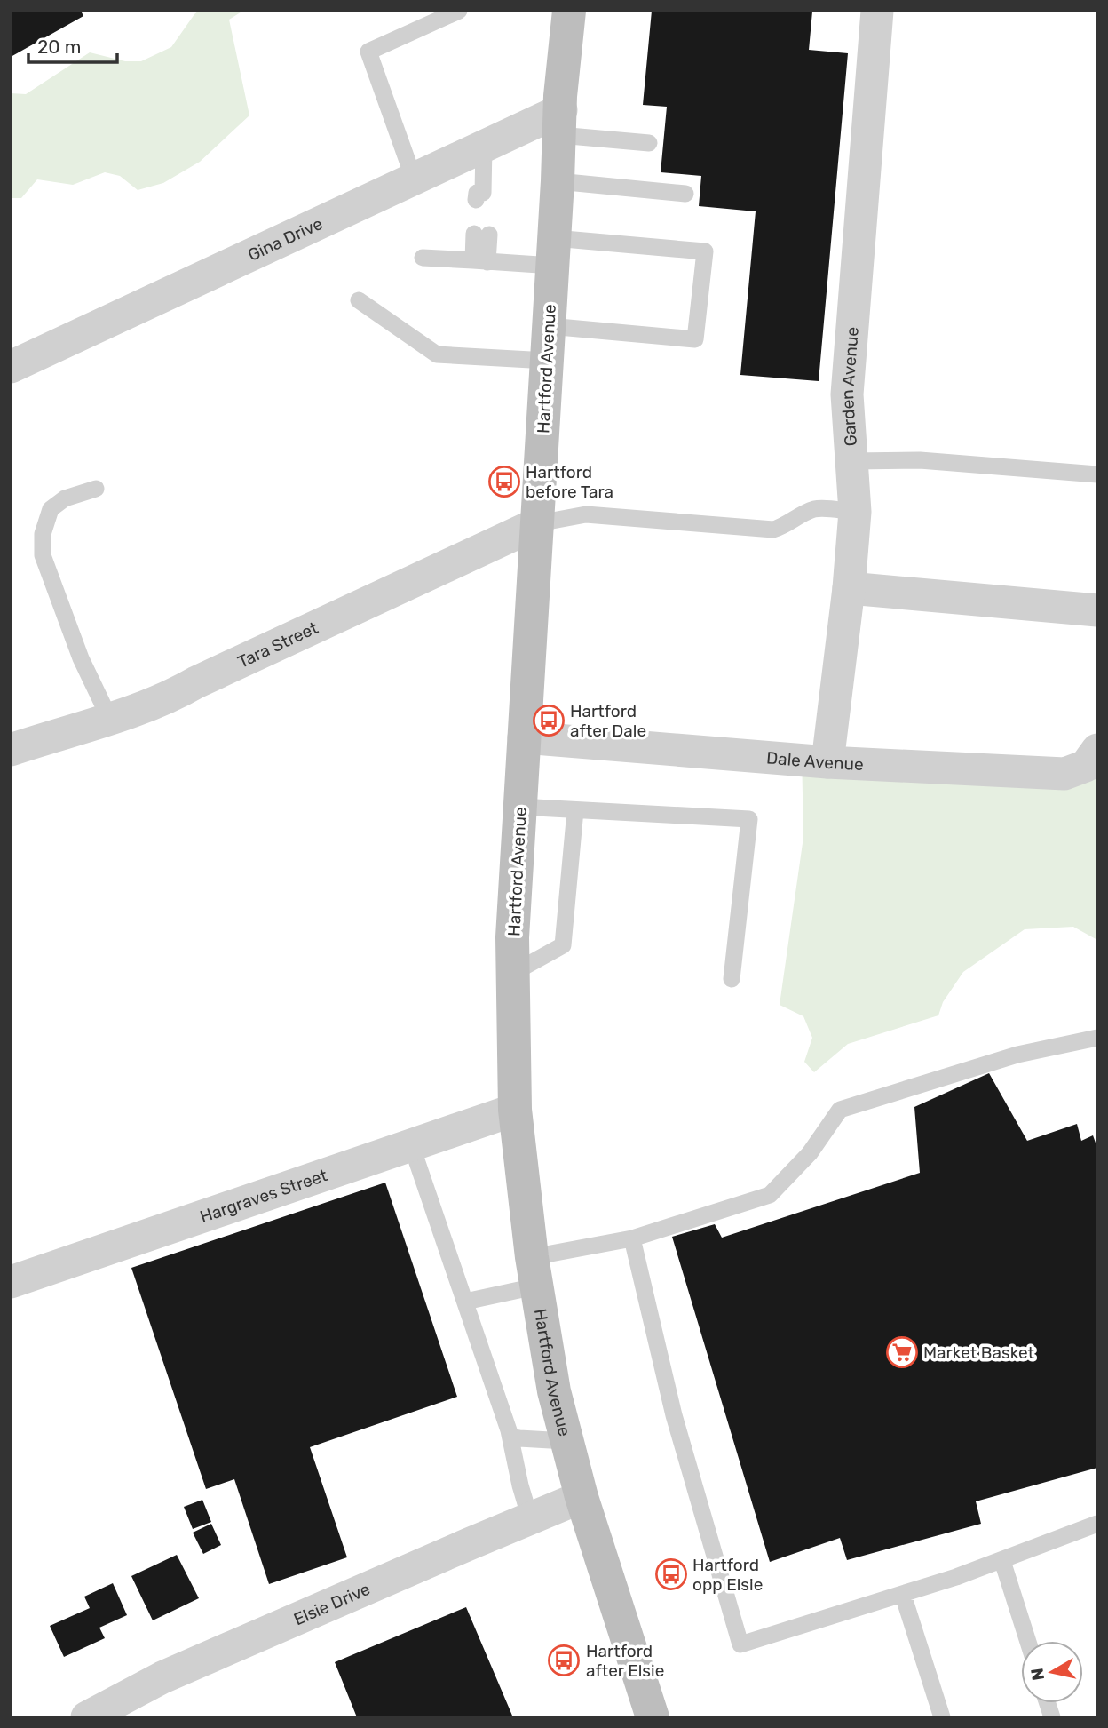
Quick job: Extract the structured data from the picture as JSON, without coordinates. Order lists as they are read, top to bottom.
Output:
{
  "streets": {
    "main road": ["Hartford Avenue"],
    "street": [
      "Gina Drive",
      "Garden Avenue",
      "Tara Street",
      "Dale Avenue",
      "Hargraves Street",
      "Elsie Drive"
    ]
  },
  "crossings": [
    ["Gina Drive", "Hartford Avenue"],
    ["Hartford Avenue", "Tara Street"],
    ["Hartford Avenue", "Dale Avenue"],
    ["Hartford Avenue", "Hargraves Street"],
    ["Hartford Avenue", "Elsie Drive"],
    ["Garden Avenue", "Dale Avenue"]
  ],
  "places": {
    "bus stop": [
      "Hartford before Tara",
      "Hartford after Dale",
      "Hartford opp Elsie",
      "Hartford after Elsie"
    ],
    "supermarket": ["Market Basket"]
  },
  "scale_bar": "20 m",
  "north": "left"
}
